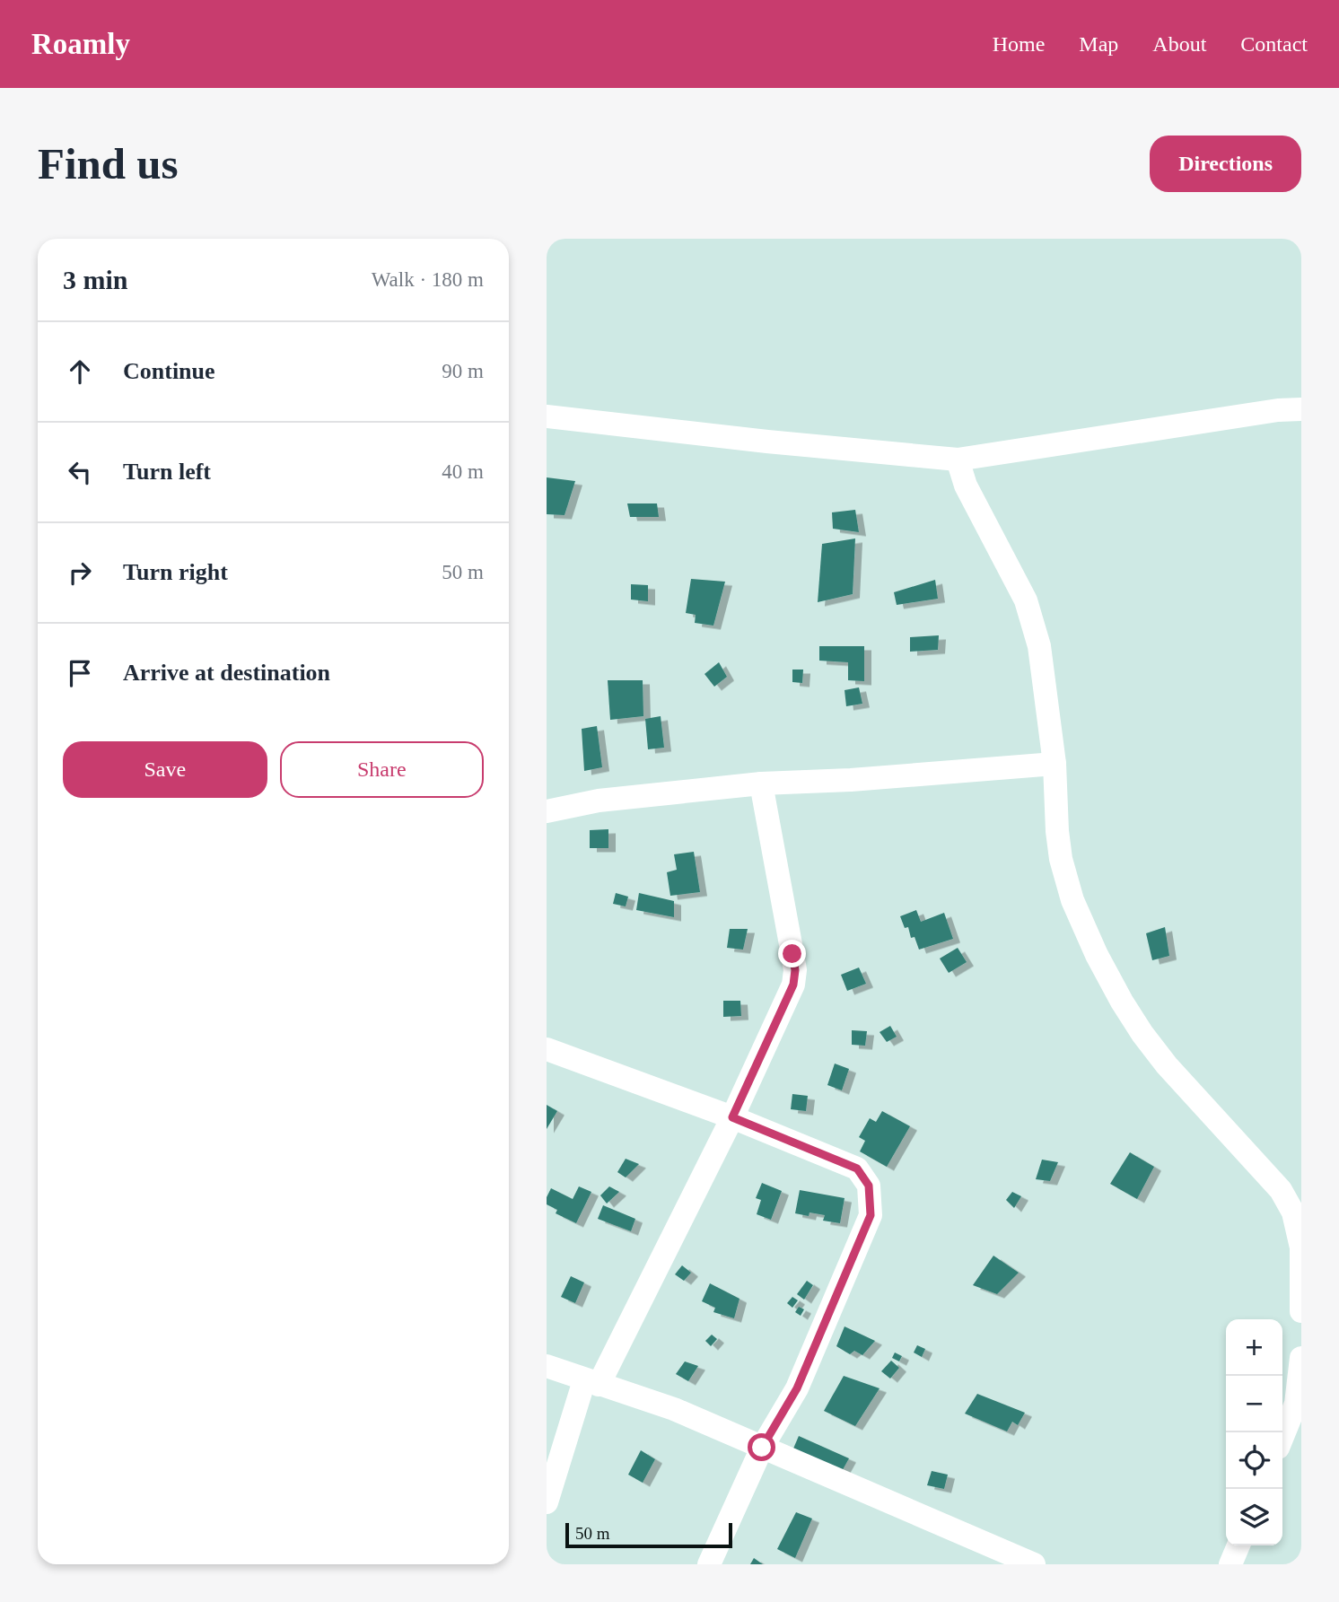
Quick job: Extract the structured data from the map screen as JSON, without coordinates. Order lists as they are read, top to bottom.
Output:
{
  "scale_bar": "50 m",
  "page": {
    "header": "Roamly",
    "nav": [
      "Home",
      "Map",
      "About",
      "Contact"
    ],
    "buttons": [
      "Directions",
      ["Save", "Share"]
    ],
    "title": "Find us",
    "heading": ["3 min", "Walk · 180 m"],
    "list": [
      ["Continue", "90 m"],
      ["Turn left", "40 m"],
      ["Turn right", "50 m"],
      "Arrive at destination"
    ],
    "map_buttons": ["+", "−"],
    "scale": "50 m"
  }
}
